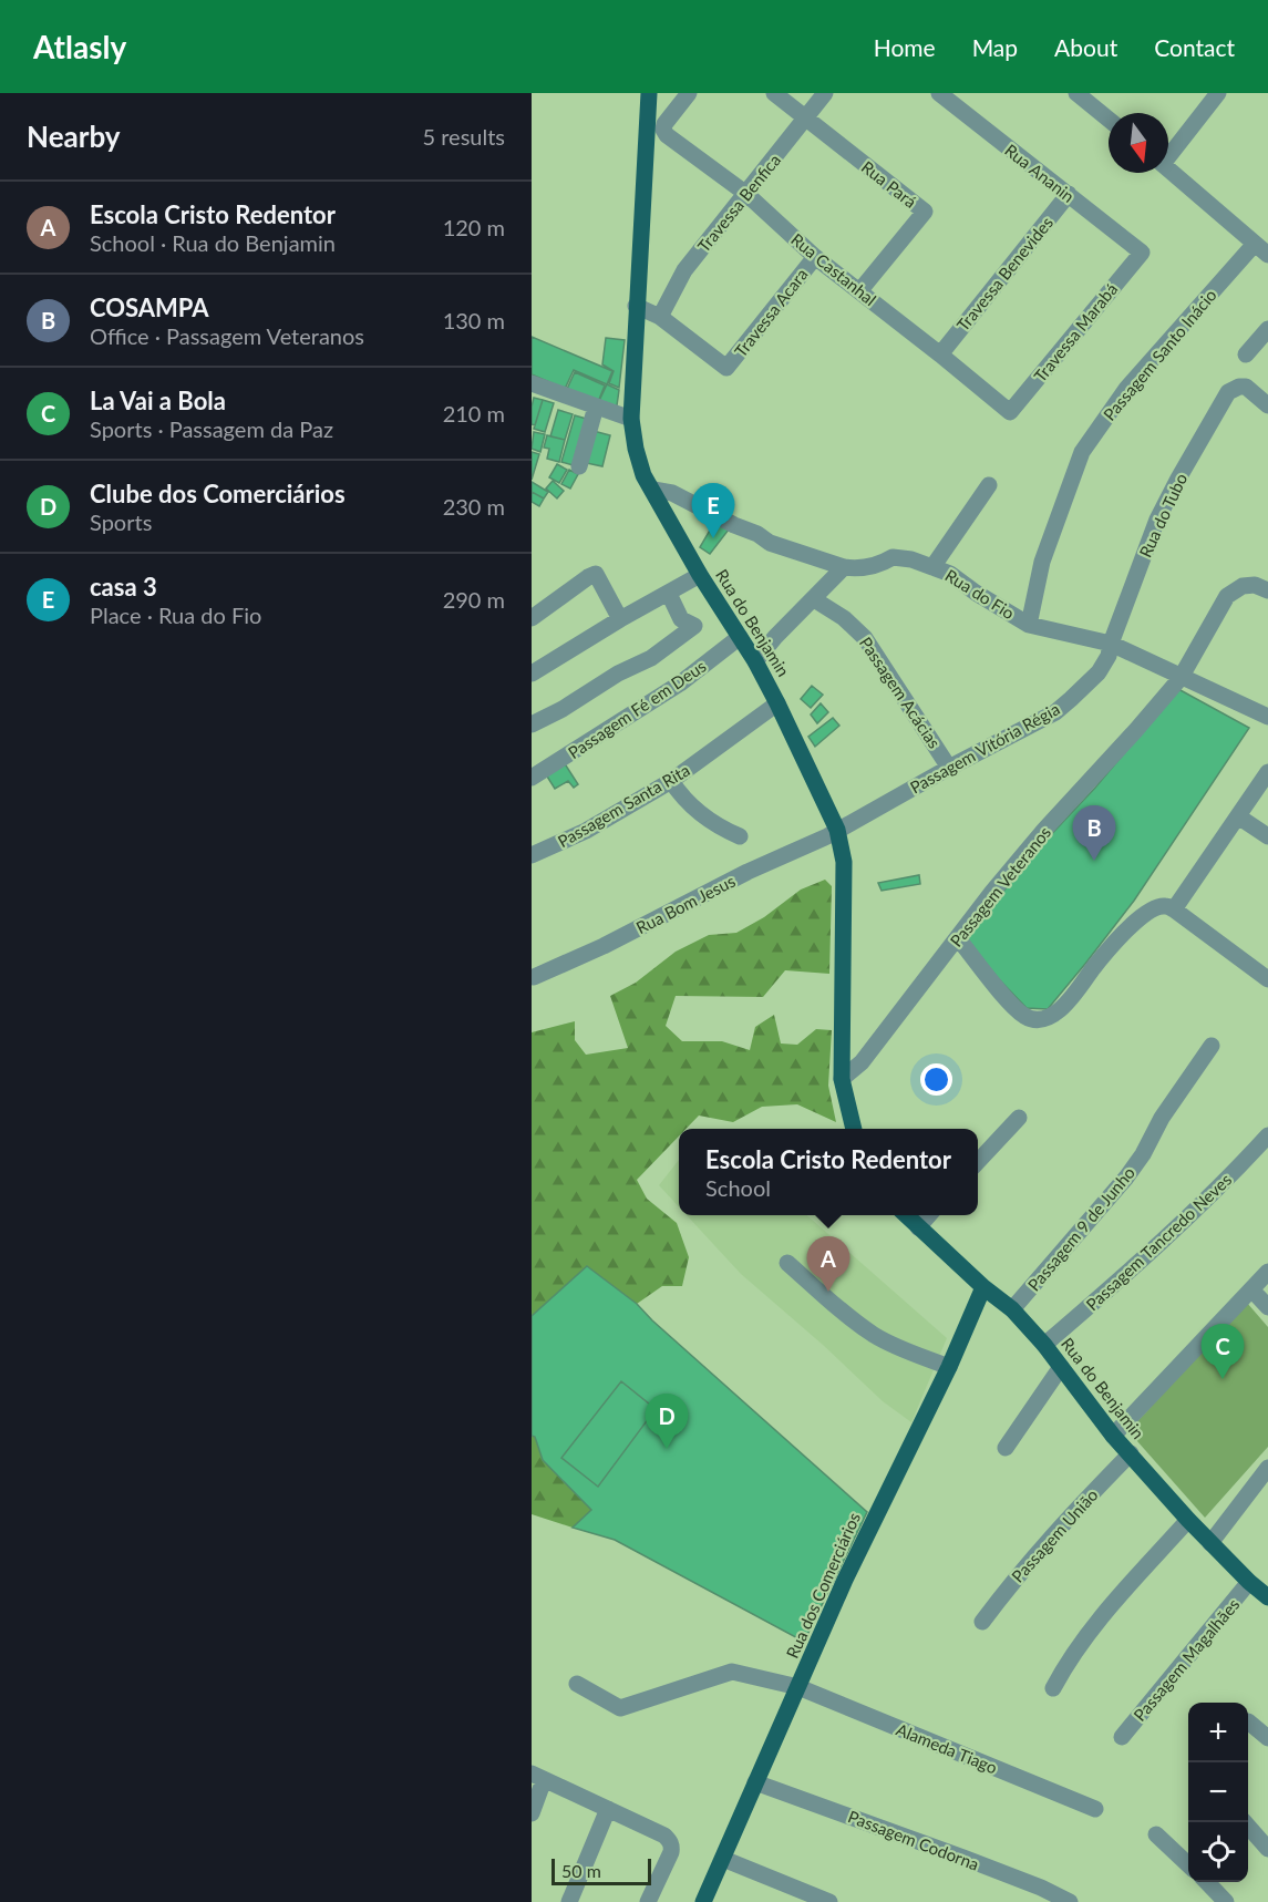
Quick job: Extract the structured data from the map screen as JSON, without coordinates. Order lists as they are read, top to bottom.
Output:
{
  "streets": {
    "main road": ["Rua do Benjamin", "Rua dos Comerciários"],
    "street": [
      "Rua Ananin",
      "Rua Pará",
      "Travessa Benfica",
      "Rua Castanhal",
      "Travessa Benevides",
      "Travessa Acara",
      "Travessa Marabá",
      "Passagem Santo Inácio",
      "Rua do Tubo",
      "Rua do Fio",
      "Passagem Acácias",
      "Passagem Fé em Deus",
      "Passagem Vitória Régia",
      "Passagem Santa Rita",
      "Passagem Veteranos",
      "Rua Bom Jesus",
      "Passagem 9 de Junho",
      "Passagem Tancredo Neves",
      "Passagem União",
      "Passagem Magalhães",
      "Alameda Tiago",
      "Passagem Codorna"
    ]
  },
  "crossings": [
    ["Rua Ananin", "Travessa Benevides"],
    ["Rua Ananin", "Travessa Marabá"],
    ["Rua Pará", "Travessa Benfica"],
    ["Rua Pará", "Rua Castanhal"],
    ["Travessa Benfica", "Rua Castanhal"],
    ["Travessa Benfica", "Travessa Acara"],
    ["Rua Castanhal", "Travessa Benevides"],
    ["Rua Castanhal", "Travessa Acara"],
    ["Rua Castanhal", "Travessa Marabá"],
    ["Passagem Santo Inácio", "Rua do Fio"],
    ["Rua do Tubo", "Rua do Fio"],
    ["Rua do Tubo", "Passagem Vitória Régia"],
    ["Rua do Fio", "Rua do Benjamin"],
    ["Rua do Fio", "Passagem Vitória Régia"],
    ["Rua do Fio", "Passagem Veteranos"],
    ["Rua do Benjamin", "Passagem Fé em Deus"],
    ["Rua do Benjamin", "Passagem Vitória Régia"],
    ["Rua do Benjamin", "Passagem Santa Rita"],
    ["Rua do Benjamin", "Passagem Veteranos"],
    ["Rua do Benjamin", "Rua Bom Jesus"],
    ["Rua do Benjamin", "Passagem 9 de Junho"],
    ["Rua do Benjamin", "Passagem Tancredo Neves"],
    ["Rua do Benjamin", "Passagem União"],
    ["Rua do Benjamin", "Rua dos Comerciários"],
    ["Rua do Benjamin", "Passagem Magalhães"],
    ["Passagem Acácias", "Passagem Vitória Régia"],
    ["Passagem Vitória Régia", "Rua Bom Jesus"],
    ["Rua dos Comerciários", "Alameda Tiago"],
    ["Rua dos Comerciários", "Passagem Codorna"]
  ],
  "scale_bar": "50 m",
  "north": "bottom",
  "page": {
    "header": "Atlasly",
    "nav": [
      "Home",
      "Map",
      "About",
      "Contact"
    ],
    "heading": ["Nearby", "5 results"],
    "list": [
      {
        "mark": "A",
        "name": "Escola Cristo Redentor",
        "note": "School · Rua do Benjamin",
        "value": "120 m"
      },
      {
        "mark": "B",
        "name": "COSAMPA",
        "note": "Office · Passagem Veteranos",
        "value": "130 m"
      },
      {
        "mark": "C",
        "name": "La Vai a Bola",
        "note": "Sports · Passagem da Paz",
        "value": "210 m"
      },
      {
        "mark": "D",
        "name": "Clube dos Comerciários",
        "note": "Sports",
        "value": "230 m"
      },
      {
        "mark": "E",
        "name": "casa 3",
        "note": "Place · Rua do Fio",
        "value": "290 m"
      }
    ],
    "pins": [
      "E",
      "B",
      "A",
      "C",
      "D"
    ],
    "popup": ["Escola Cristo Redentor", "School"],
    "map_buttons": ["+", "−"],
    "scale": "50 m"
  }
}
